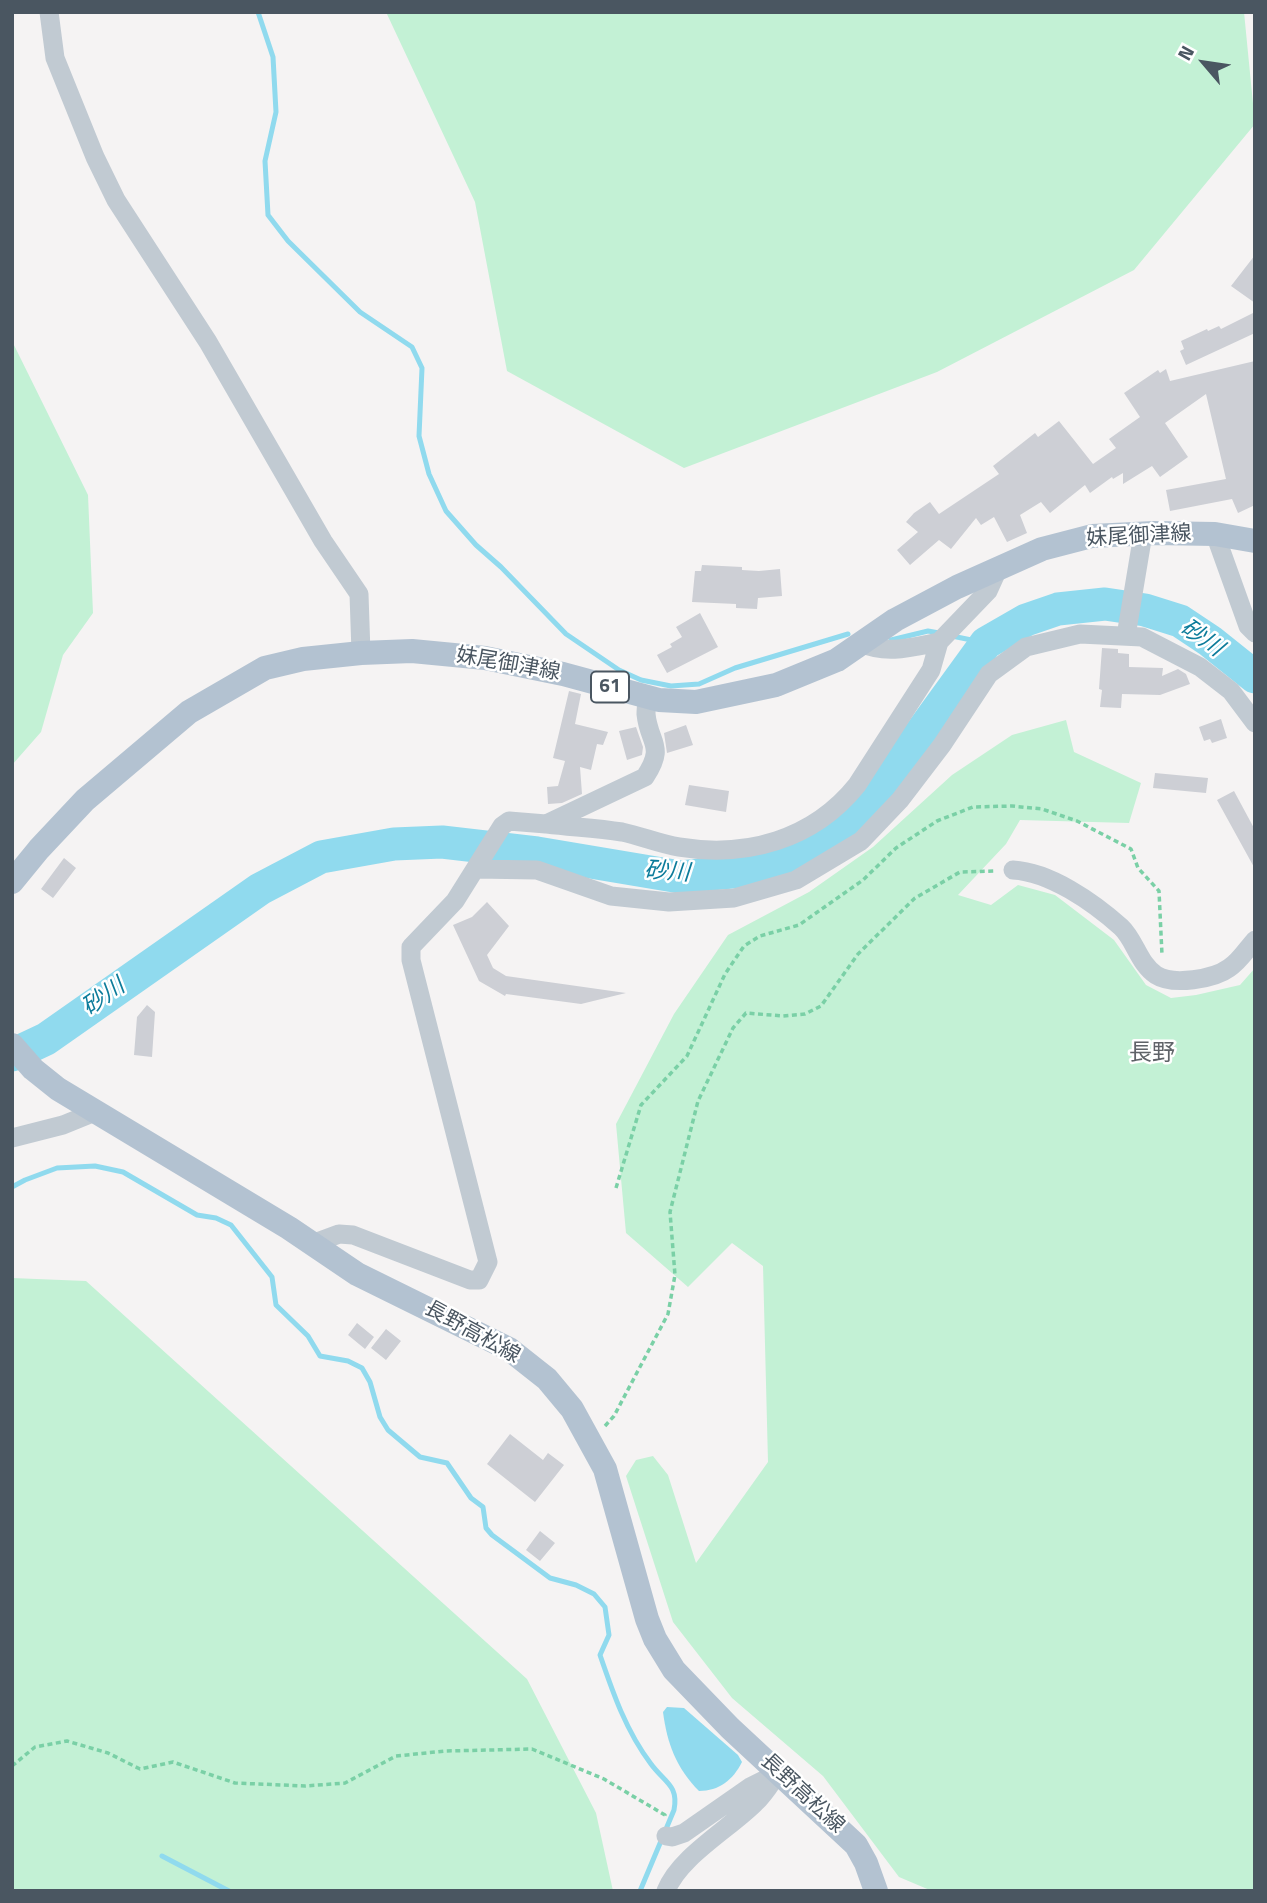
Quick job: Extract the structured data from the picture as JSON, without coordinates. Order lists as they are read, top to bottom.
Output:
{
  "streets": {
    "main road": ["妹尾御津線", "61", "長野高松線"]
  },
  "districts": ["長野"],
  "water": ["砂川"],
  "north": "top left"
}
